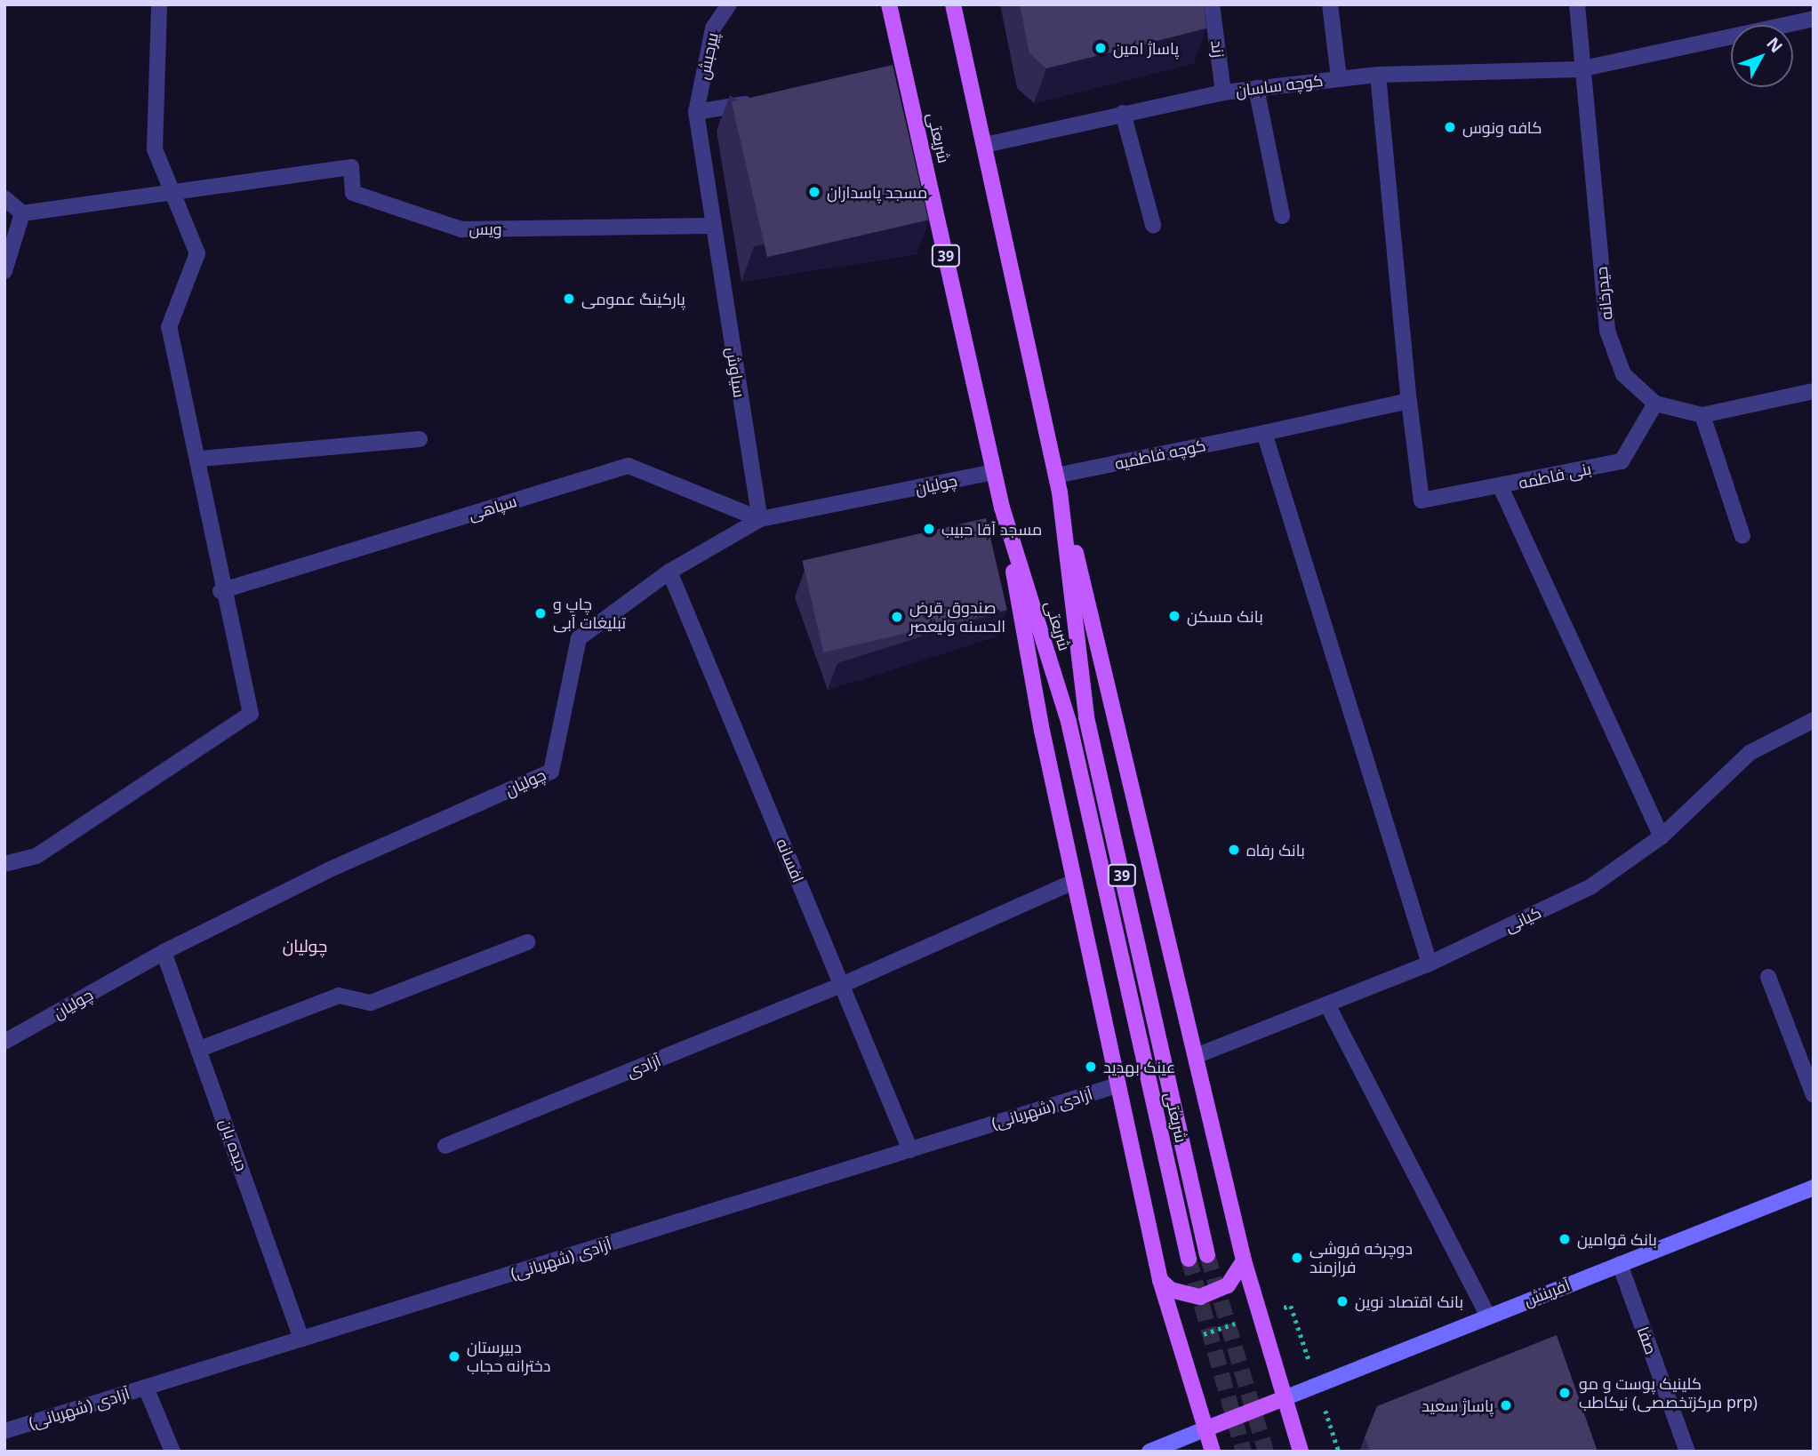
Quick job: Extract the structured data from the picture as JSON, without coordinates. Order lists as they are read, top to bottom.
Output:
{
  "streets": {
    "main road": ["شریعتی", "39", "آفرینش"],
    "street": [
      "زند",
      "پیرحبش",
      "کوچه ساسان",
      "ویس",
      "حیدرخانه",
      "سیاوش",
      "کوچه فاطمیه",
      "بنی فاطمه",
      "چولیان",
      "سپاهی",
      "افسانه",
      "کیانی",
      "آزادی",
      "آزادی (شهربانی)",
      "دیده بان",
      "صفا"
    ]
  },
  "crossings": [
    ["زند", "کوچه ساسان"],
    ["کوچه ساسان", "شریعتی"],
    ["کوچه ساسان", "حیدرخانه"],
    ["شریعتی", "کوچه فاطمیه"],
    ["شریعتی", "چولیان"],
    ["ویس", "سیاوش"],
    ["حیدرخانه", "بنی فاطمه"],
    ["سیاوش", "چولیان"],
    ["سیاوش", "سپاهی"],
    ["کوچه فاطمیه", "بنی فاطمه"],
    ["چولیان", "سپاهی"],
    ["چولیان", "افسانه"],
    ["چولیان", "دیده بان"],
    ["افسانه", "آزادی"],
    ["افسانه", "آزادی (شهربانی)"],
    ["آزادی (شهربانی)", "دیده بان"],
    ["آفرینش", "صفا"]
  ],
  "districts": ["چولیان"],
  "places": [
    "پاساژ امین",
    "کافه ونوس",
    "مسجد پاسداران",
    "پارکینگ عمومی",
    "مسجد آقا حبیب",
    "چاپ و تبلیغات آبی",
    "بانک مسکن",
    "صندوق قرض الحسنه ولیعصر",
    "بانک رفاه",
    "عینک بهدید",
    "بانک قوامین",
    "دوچرخه فروشی فرازمند",
    "بانک اقتصاد نوین",
    "دبیرستان دخترانه حجاب",
    "کلینیک پوست و مو نیکاطب (مرکزتخصصی prp)",
    "پاساژ سعید"
  ],
  "north": "top right"
}
